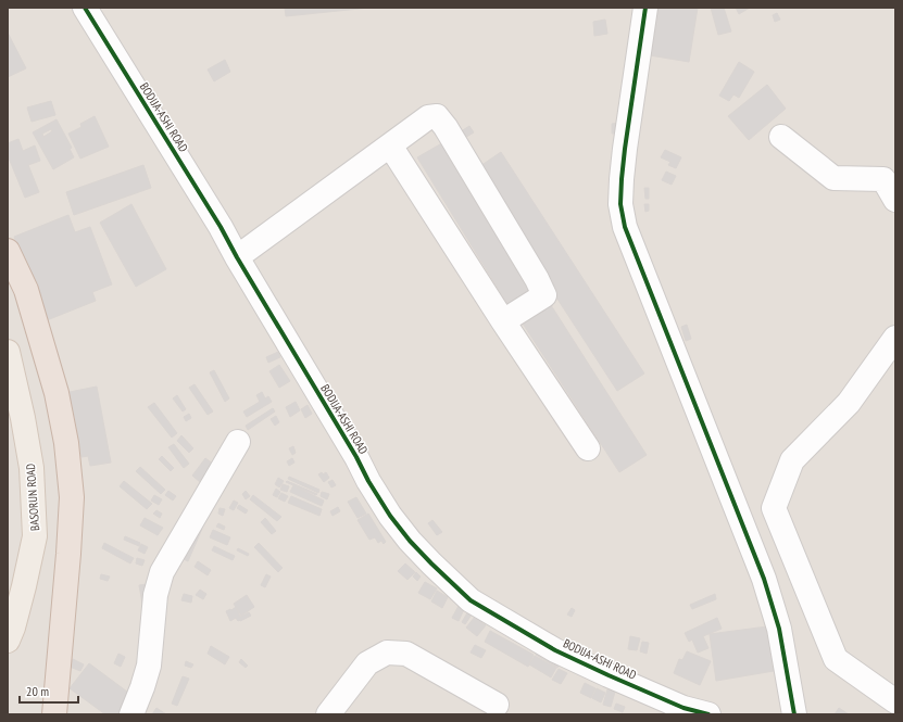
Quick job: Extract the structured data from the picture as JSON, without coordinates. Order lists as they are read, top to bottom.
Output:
{
  "streets": {
    "main road": ["BASORUN ROAD"],
    "street": ["BODIJA-ASHI ROAD"]
  },
  "scale_bar": "20 m"
}
